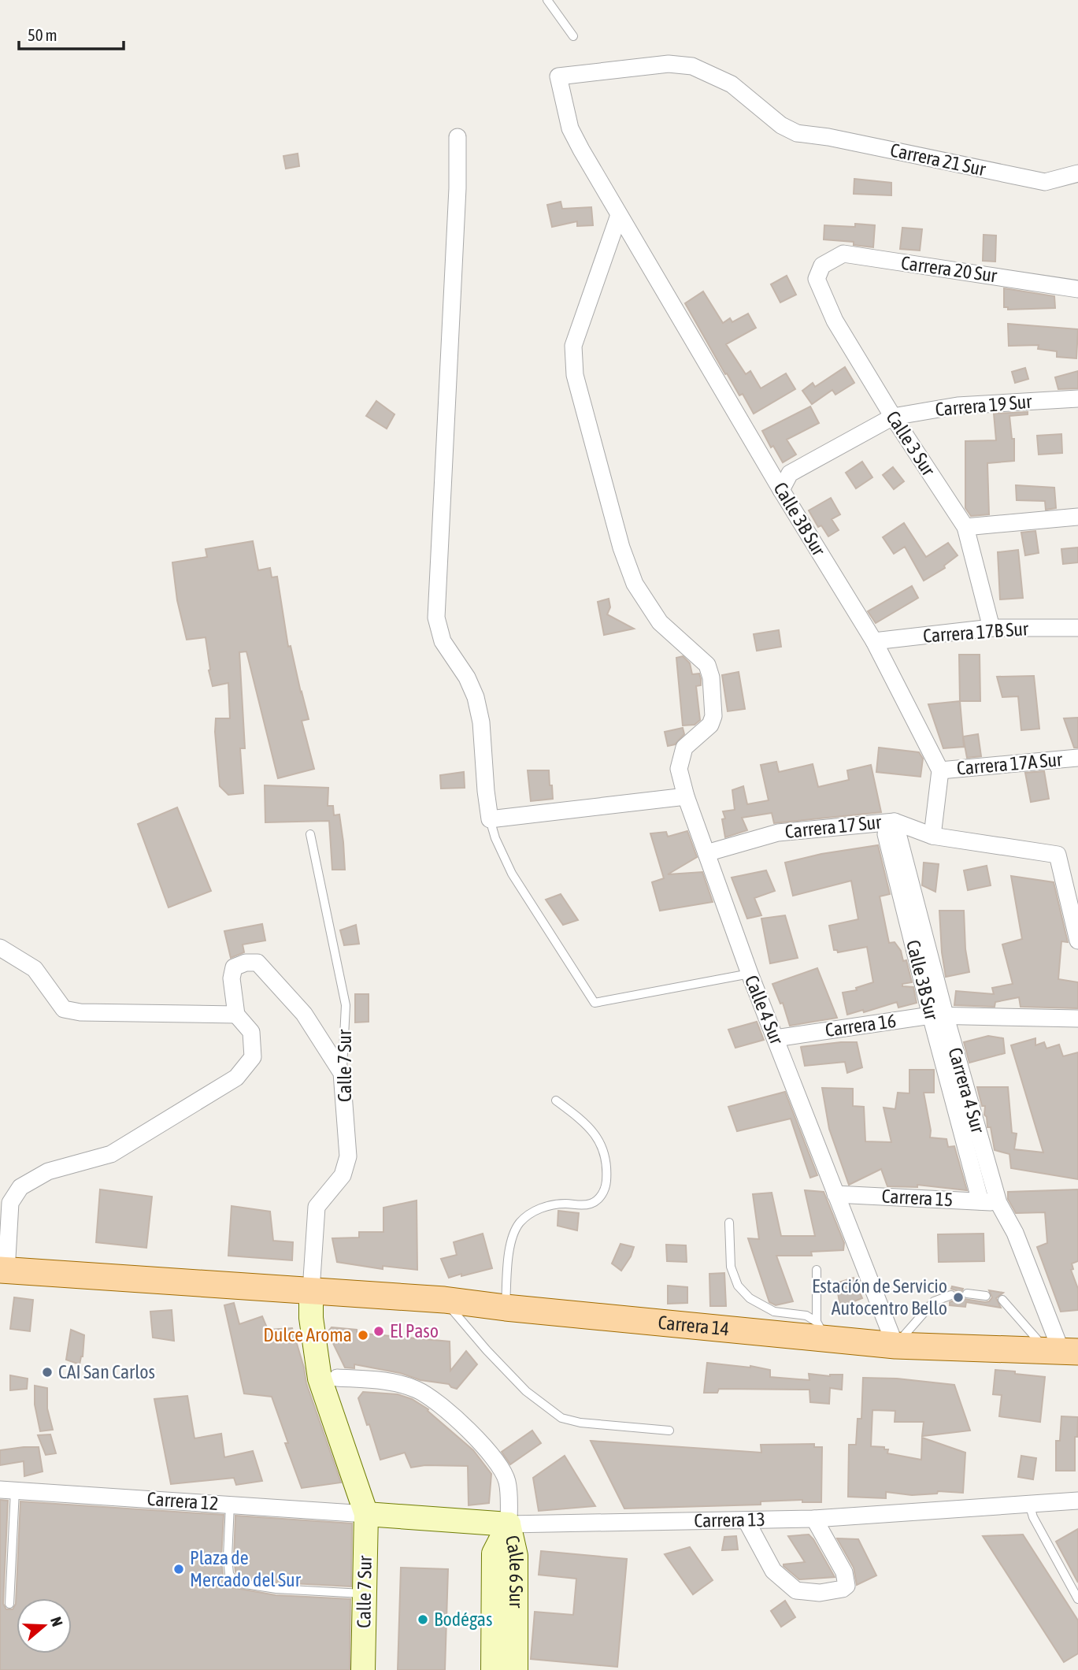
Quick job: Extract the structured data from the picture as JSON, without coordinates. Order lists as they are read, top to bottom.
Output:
{
  "streets": {
    "main road": [
      "Calle 7 Sur",
      "Carrera 14",
      "Carrera 13",
      "Calle 6 Sur"
    ],
    "street": [
      "Carrera 21 Sur",
      "Carrera 20 Sur",
      "Carrera 19 Sur",
      "Calle 3 Sur",
      "Calle 3B Sur",
      "Carrera 17B Sur",
      "Carrera 17A Sur",
      "Carrera 17 Sur",
      "Calle 4 Sur",
      "Carrera 16",
      "Carrera 4 Sur",
      "Carrera 15",
      "Carrera 12"
    ]
  },
  "crossings": [
    ["Carrera 21 Sur", "Calle 3B Sur"],
    ["Carrera 20 Sur", "Calle 3 Sur"],
    ["Carrera 19 Sur", "Calle 3 Sur"],
    ["Carrera 19 Sur", "Calle 3B Sur"],
    ["Calle 3 Sur", "Carrera 17B Sur"],
    ["Calle 3B Sur", "Carrera 17B Sur"],
    ["Calle 3B Sur", "Carrera 17A Sur"],
    ["Calle 3B Sur", "Carrera 17 Sur"],
    ["Calle 3B Sur", "Calle 4 Sur"],
    ["Calle 3B Sur", "Carrera 16"],
    ["Calle 3B Sur", "Carrera 4 Sur"],
    ["Calle 3B Sur", "Carrera 15"],
    ["Carrera 17 Sur", "Calle 4 Sur"],
    ["Calle 4 Sur", "Carrera 16"],
    ["Calle 4 Sur", "Carrera 15"],
    ["Calle 4 Sur", "Carrera 14"],
    ["Carrera 16", "Carrera 4 Sur"],
    ["Calle 7 Sur", "Carrera 14"],
    ["Calle 7 Sur", "Carrera 12"],
    ["Calle 7 Sur", "Carrera 13"],
    ["Carrera 4 Sur", "Carrera 15"],
    ["Carrera 4 Sur", "Carrera 14"],
    ["Carrera 12", "Carrera 13"],
    ["Carrera 13", "Calle 6 Sur"]
  ],
  "places": [
    "Estación de Servicio Autocentro Bello",
    "El Paso",
    "Dulce Aroma",
    "CAI San Carlos",
    "Plaza de Mercado del Sur",
    "Bodégas"
  ],
  "scale_bar": "50 m",
  "north": "right"
}
